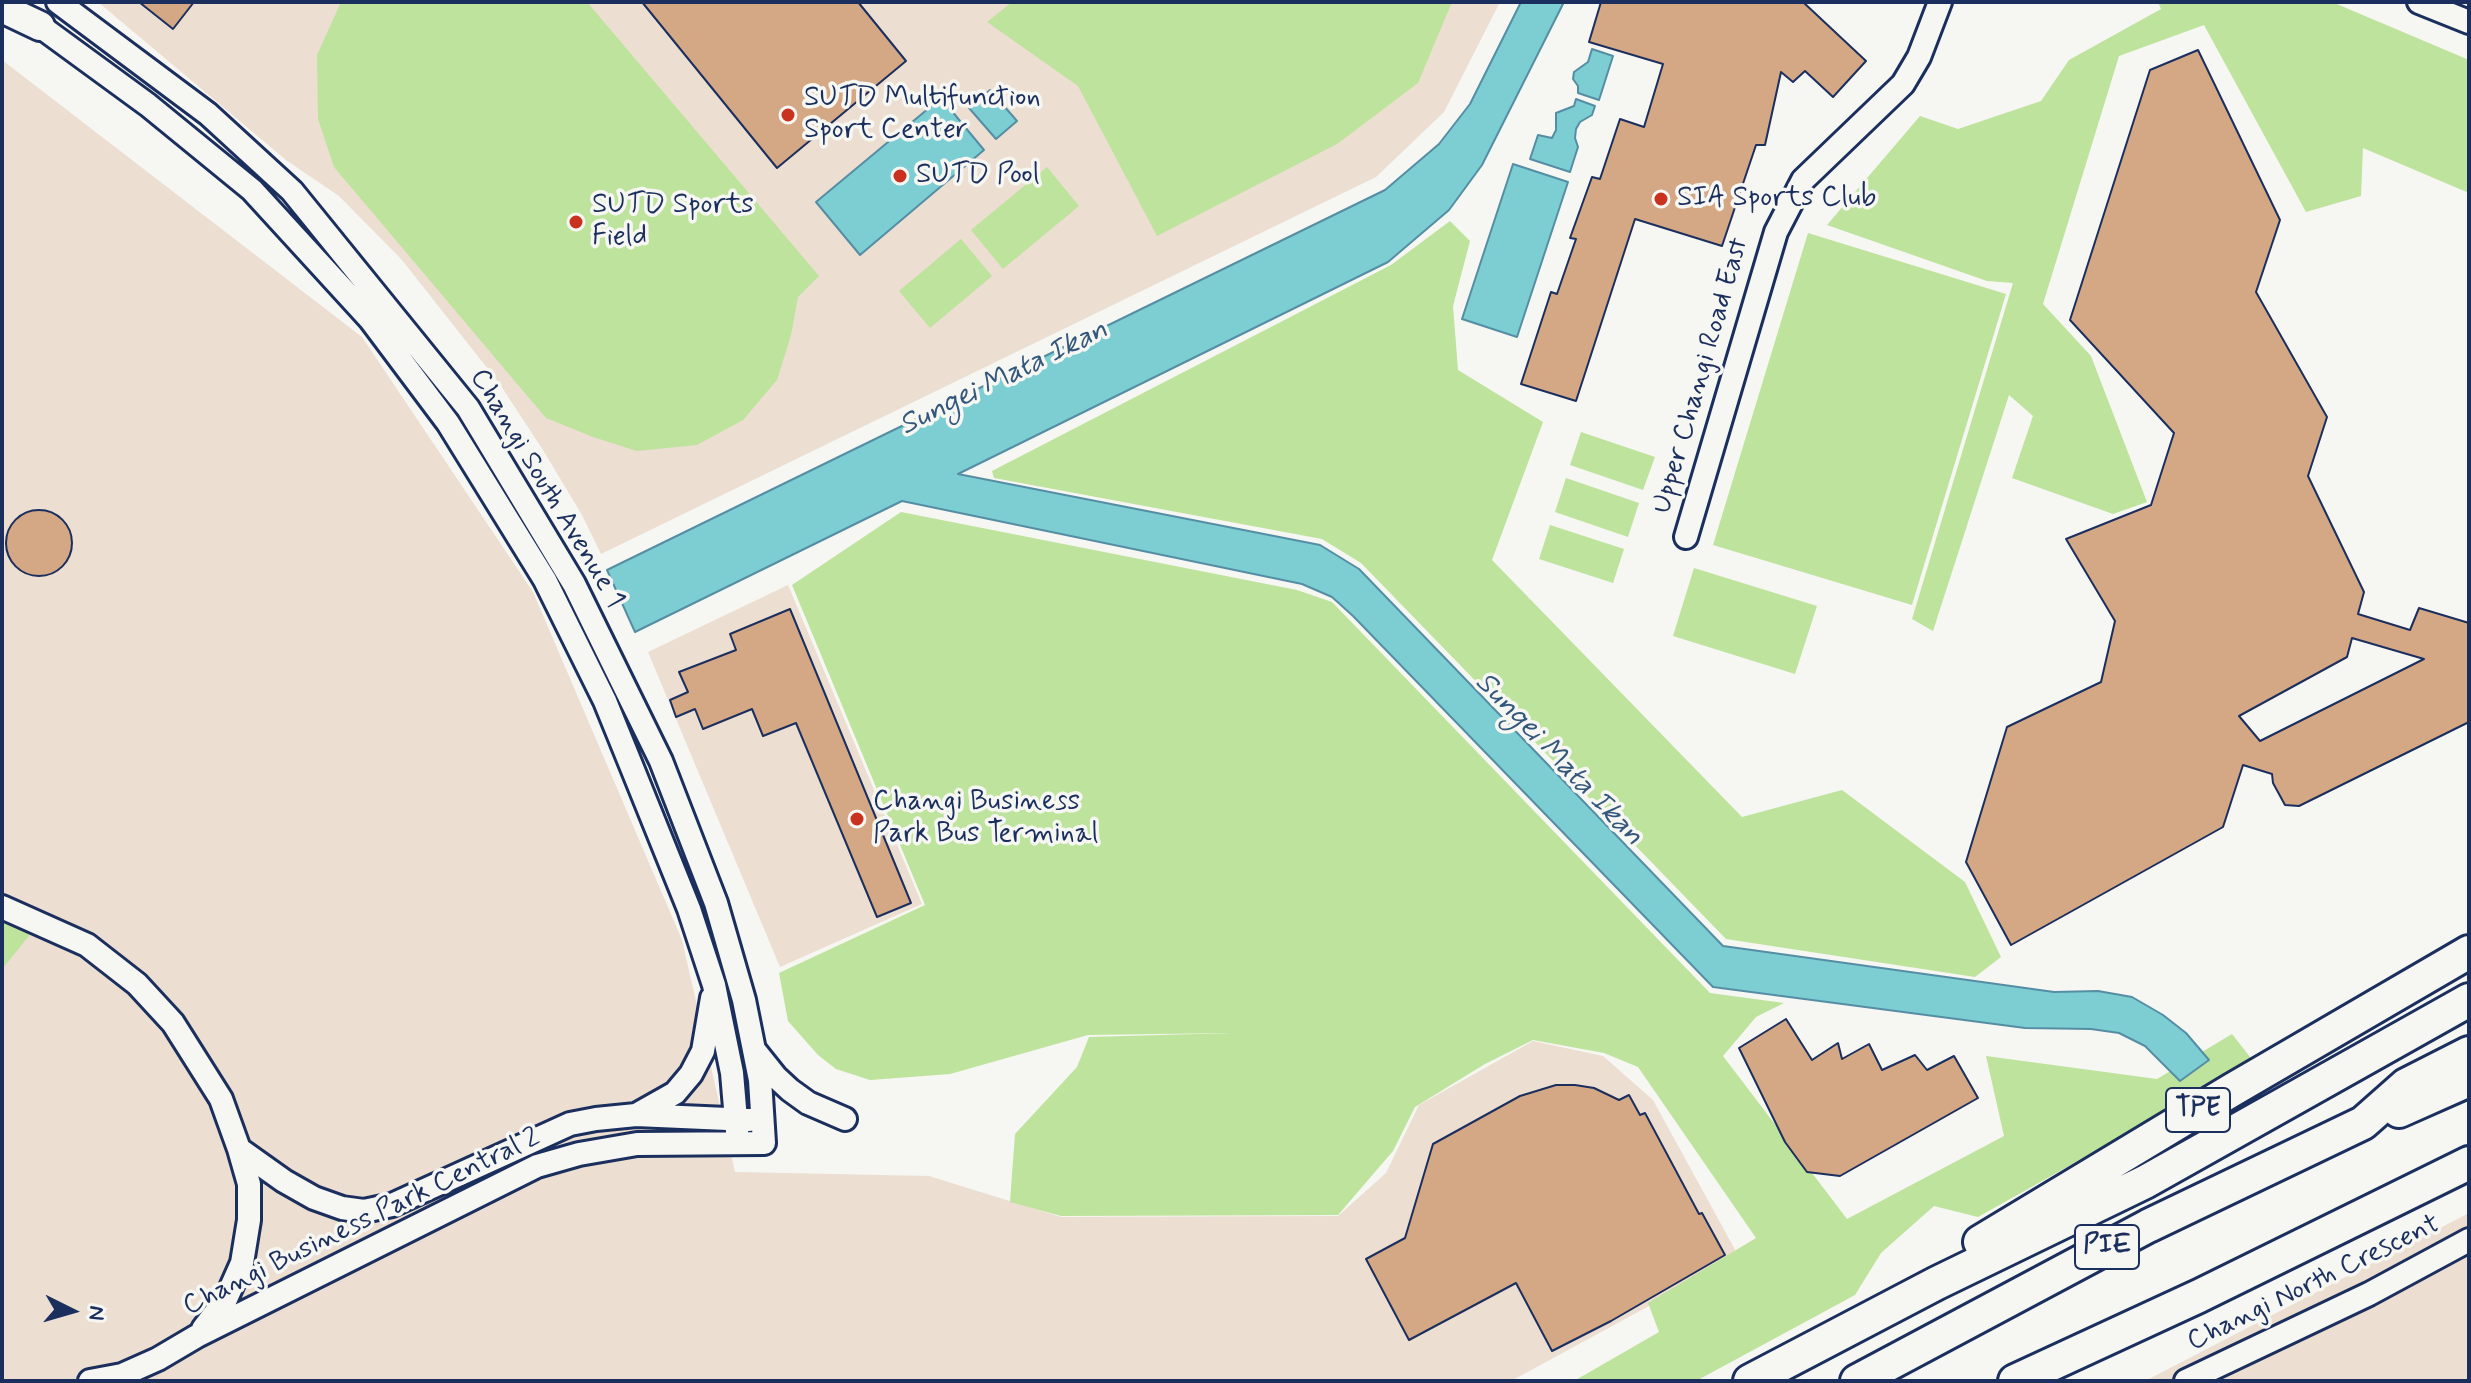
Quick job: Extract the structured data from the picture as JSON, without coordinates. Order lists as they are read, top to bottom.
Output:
{
  "streets": {
    "highway": ["TPE", "PIE"],
    "street": [
      "Upper Changi Road East",
      "Changi South Avenue 1",
      "Changi Business Park Central 2",
      "Changi North Crescent"
    ]
  },
  "crossings": [
    ["Changi South Avenue 1", "Changi Business Park Central 2"],
    ["TPE", "PIE"]
  ],
  "water": ["Sungei Mata Ikan"],
  "places": [
    "SUTD Multifunction Sport Center",
    "SUTD Pool",
    "SIA Sports Club",
    "SUTD Sports Field",
    "Changi Business Park Bus Terminal"
  ],
  "north": "right"
}
